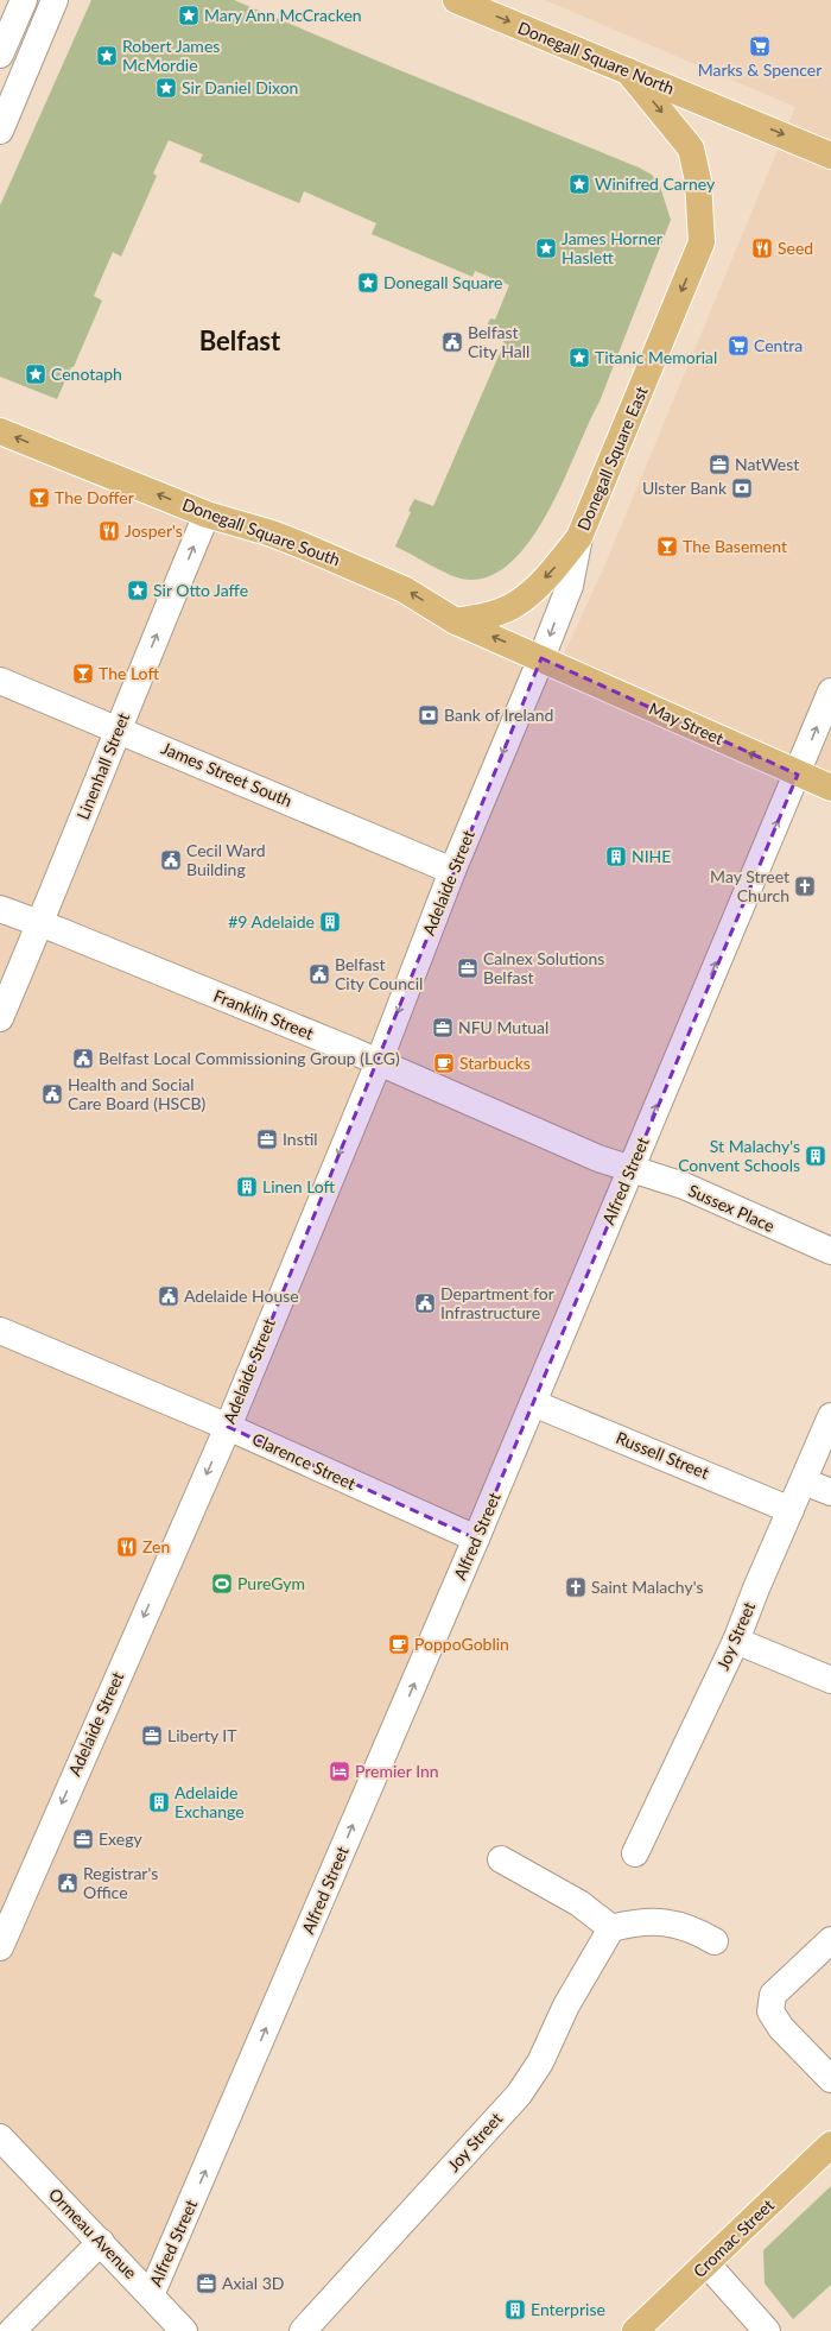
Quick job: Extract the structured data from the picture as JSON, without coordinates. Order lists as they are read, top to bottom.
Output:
{
  "streets": {
    "main road": [
      "Donegall Square North",
      "Donegall Square East",
      "Donegall Square South",
      "May Street",
      "Cromac Street"
    ],
    "street": [
      "Linenhall Street",
      "James Street South",
      "Adelaide Street",
      "Franklin Street",
      "Alfred Street",
      "Sussex Place",
      "Russell Street",
      "Clarence Street",
      "Joy Street",
      "Ormeau Avenue"
    ]
  },
  "crossings": [
    ["Donegall Square North", "Donegall Square East"],
    ["Donegall Square East", "Donegall Square South"],
    ["Donegall Square East", "May Street"],
    ["Donegall Square East", "Adelaide Street"],
    ["Donegall Square South", "May Street"],
    ["Donegall Square South", "Linenhall Street"],
    ["Donegall Square South", "Adelaide Street"],
    ["May Street", "Adelaide Street"],
    ["May Street", "Alfred Street"],
    ["Linenhall Street", "James Street South"],
    ["Linenhall Street", "Franklin Street"],
    ["James Street South", "Adelaide Street"],
    ["Adelaide Street", "Franklin Street"],
    ["Adelaide Street", "Clarence Street"],
    ["Franklin Street", "Alfred Street"],
    ["Franklin Street", "Sussex Place"],
    ["Alfred Street", "Sussex Place"],
    ["Alfred Street", "Russell Street"],
    ["Alfred Street", "Clarence Street"],
    ["Alfred Street", "Ormeau Avenue"],
    ["Russell Street", "Joy Street"]
  ],
  "one_way": [
    "Donegall Square North",
    "Donegall Square East",
    "Donegall Square South",
    "May Street",
    "Linenhall Street",
    "Adelaide Street",
    "Alfred Street"
  ],
  "districts": ["Belfast"],
  "places": {
    "place": [
      "Mary Ann McCracken",
      "Robert James McMordie",
      "Sir Daniel Dixon",
      "Winifred Carney",
      "James Horner Haslett",
      "Donegall Square",
      "Titanic Memorial",
      "Cenotaph",
      "Sir Otto Jaffe"
    ],
    "supermarket": ["Marks & Spencer", "Centra"],
    "restaurant": ["Seed", "Josper's", "Zen"],
    "public building": [
      "Belfast City Hall",
      "Cecil Ward Building",
      "Belfast City Council",
      "Belfast Local Commissioning Group (LCG)",
      "Health and Social Care Board (HSCB)",
      "Adelaide House",
      "Department for Infrastructure",
      "Registrar's Office"
    ],
    "office": [
      "NatWest",
      "Calnex Solutions Belfast",
      "NFU Mutual",
      "Instil",
      "Liberty IT",
      "Exegy",
      "Axial 3D"
    ],
    "bank": ["Ulster Bank", "Bank of Ireland"],
    "bar": ["The Doffer", "The Basement", "The Loft"],
    "building": [
      "NIHE",
      "#9 Adelaide",
      "St Malachy's Convent Schools",
      "Linen Loft",
      "Adelaide Exchange",
      "Enterprise"
    ],
    "church": ["May Street Church", "Saint Malachy's"],
    "cafe": ["Starbucks", "PoppoGoblin"],
    "sports": ["PureGym"],
    "hotel": ["Premier Inn"]
  }
}
